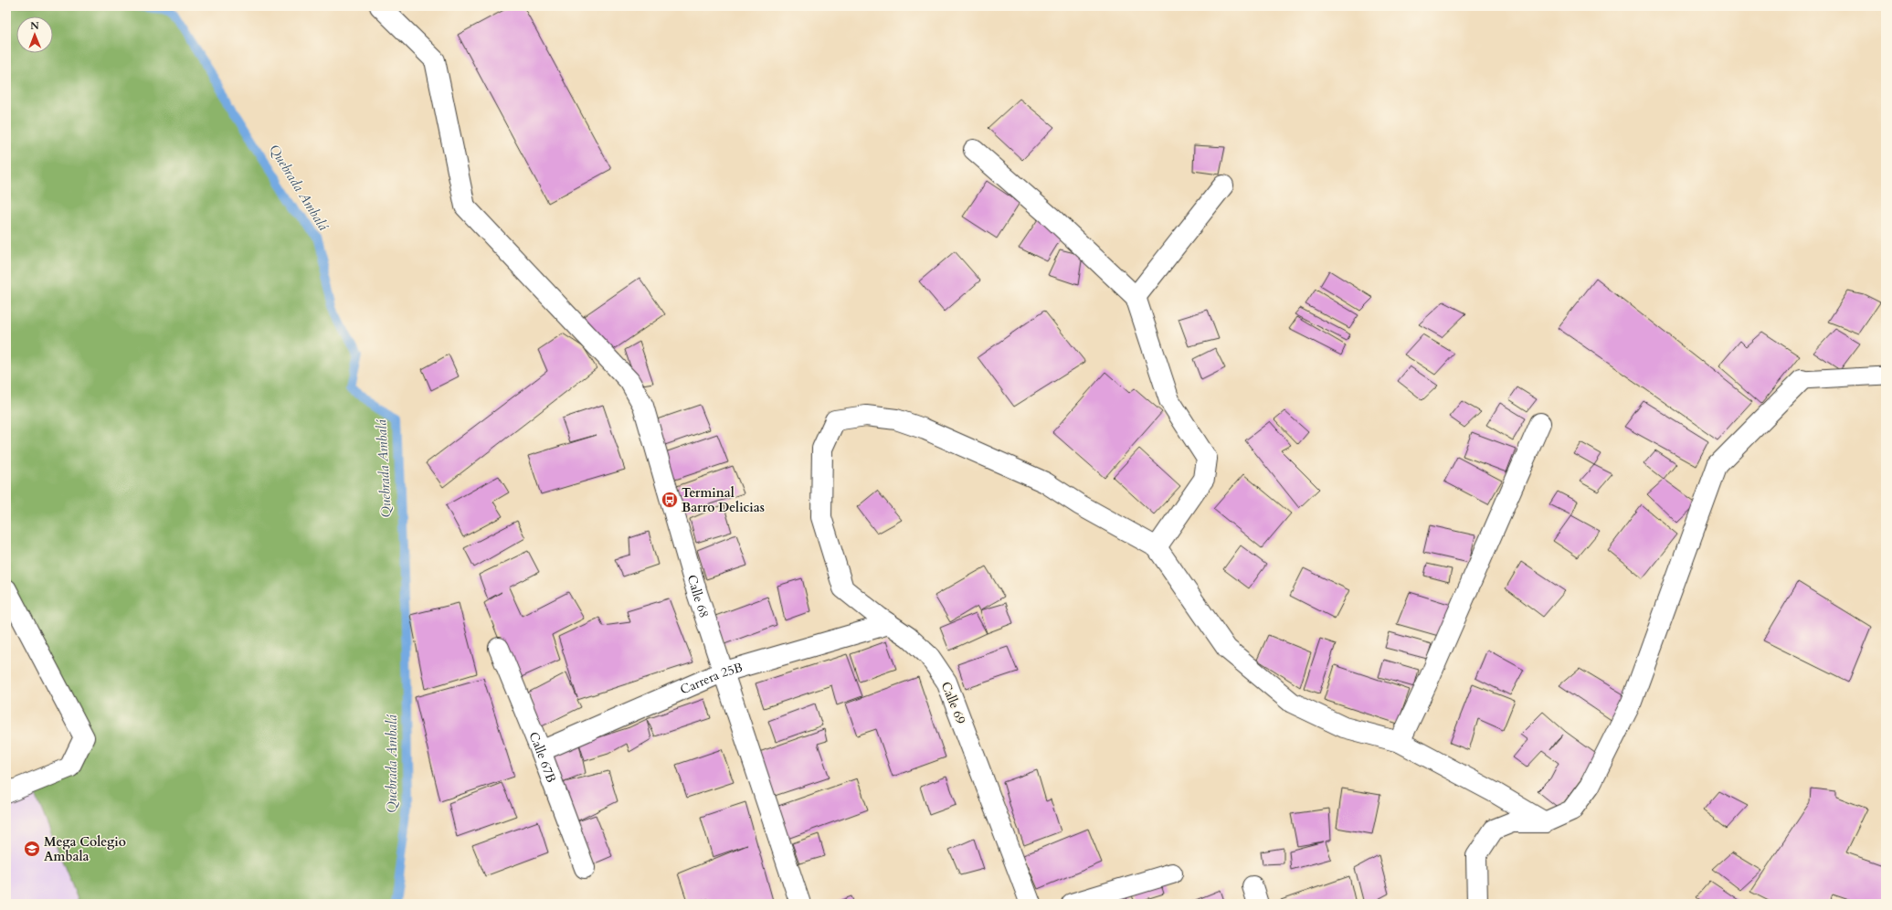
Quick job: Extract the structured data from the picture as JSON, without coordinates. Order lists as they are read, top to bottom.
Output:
{
  "streets": {
    "street": [
      "Calle 68",
      "Carrera 25B",
      "Calle 69",
      "Calle 67B"
    ]
  },
  "crossings": [
    ["Calle 68", "Carrera 25B"],
    ["Carrera 25B", "Calle 69"],
    ["Carrera 25B", "Calle 67B"]
  ],
  "water": ["Quebrada Ambalá"],
  "places": {
    "bus stop": ["Terminal Barro Delicias"],
    "school or university": ["Mega Colegio Ambala"]
  },
  "north": "top"
}
